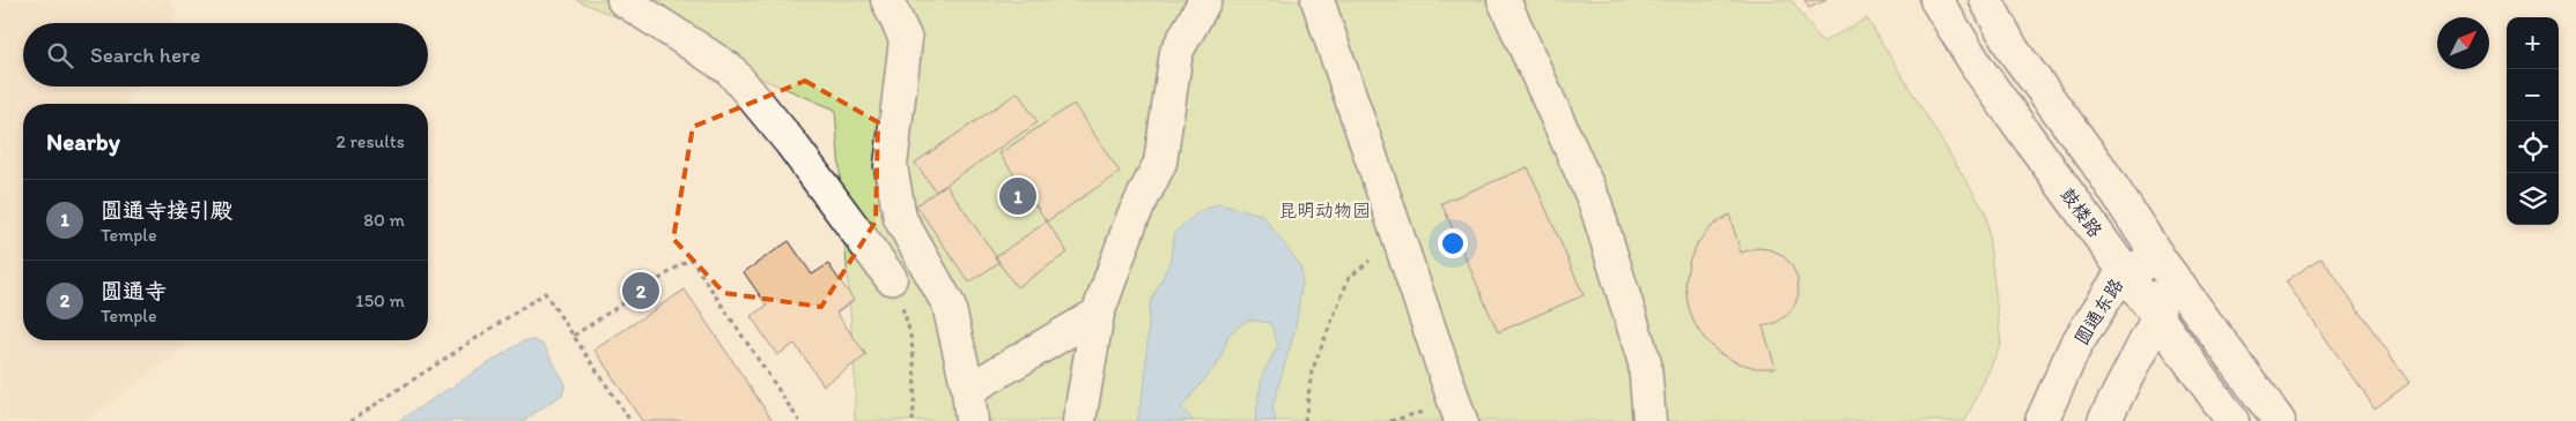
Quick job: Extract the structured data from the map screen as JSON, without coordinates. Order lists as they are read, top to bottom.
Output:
{
  "streets": {
    "main road": ["鼓楼路", "圆通东路"]
  },
  "crossings": [
    ["鼓楼路", "圆通东路"]
  ],
  "parks": ["昆明动物园"],
  "north": "top right",
  "page": {
    "map_buttons": ["+", "−"],
    "search": "Search here",
    "heading": ["Nearby", "2 results"],
    "pins": ["1", "2"],
    "list": [
      {
        "mark": "1",
        "name": "圆通寺接引殿",
        "note": "Temple",
        "value": "80 m"
      },
      {
        "mark": "2",
        "name": "圆通寺",
        "note": "Temple",
        "value": "150 m"
      }
    ]
  }
}
